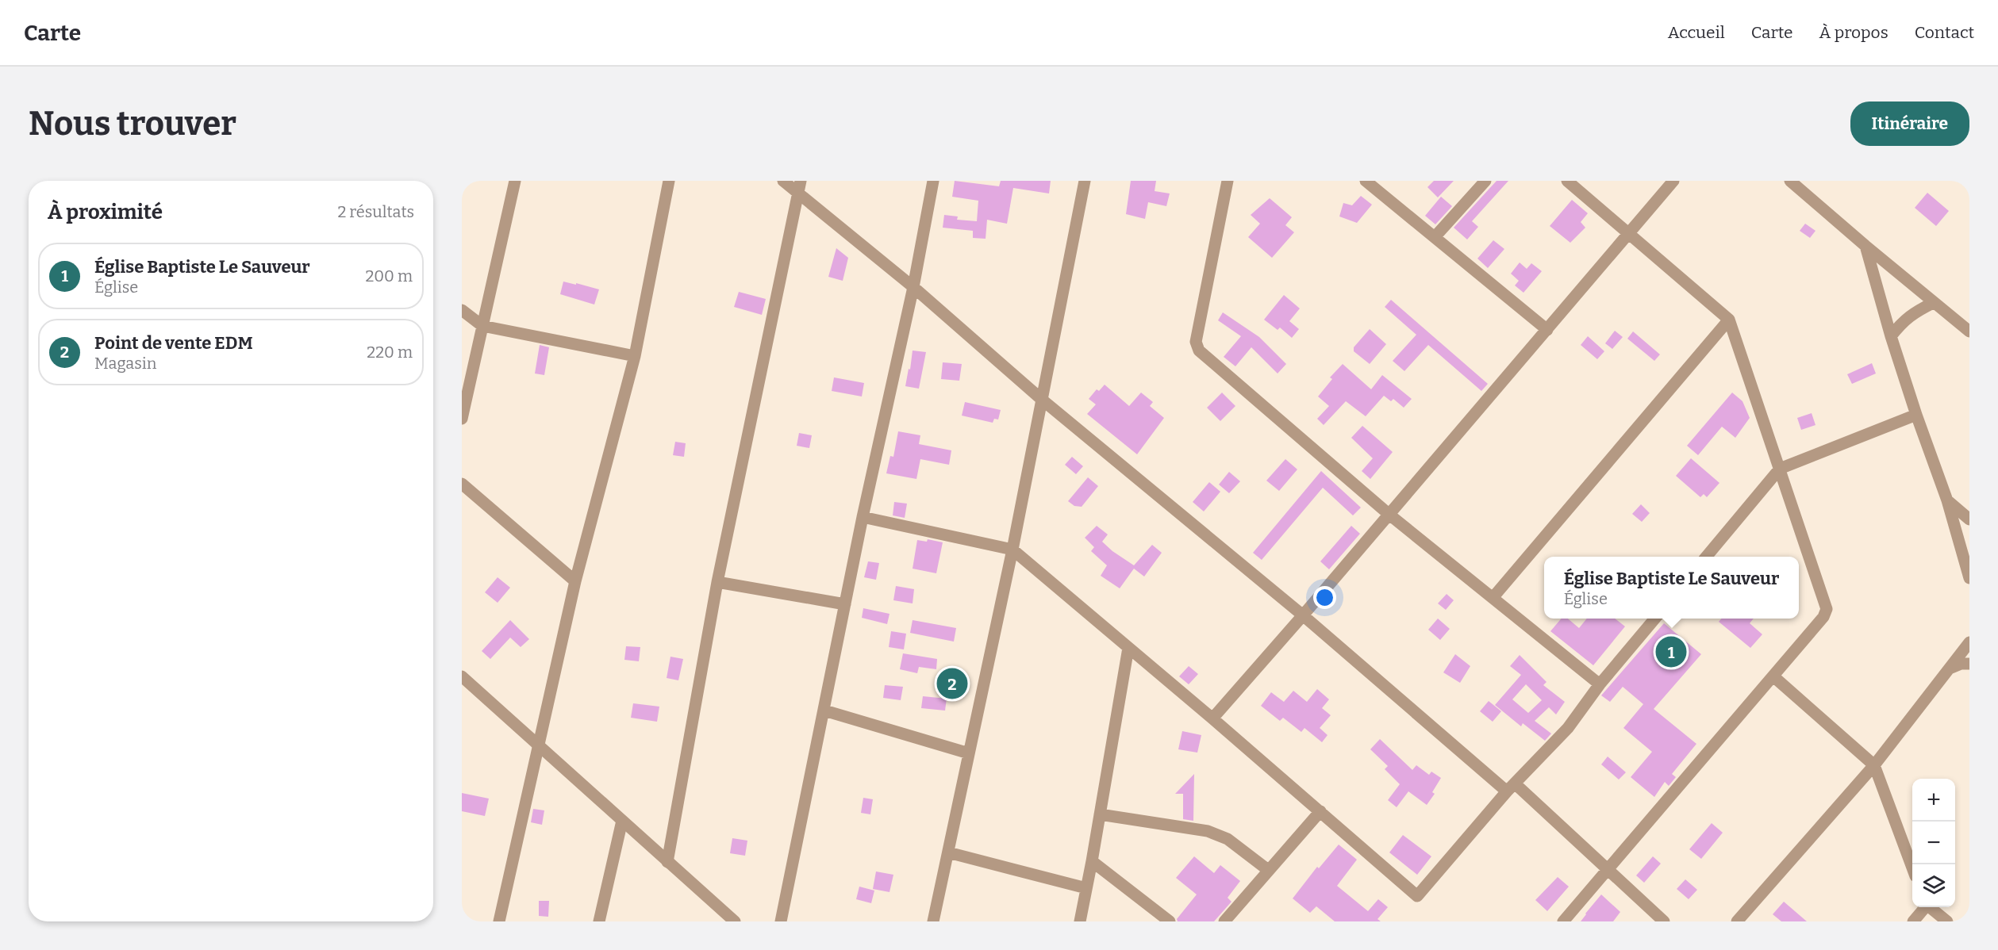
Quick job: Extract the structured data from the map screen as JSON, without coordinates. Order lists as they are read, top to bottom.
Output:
{
  "page": {
    "header": "Carte",
    "nav": [
      "Accueil",
      "Carte",
      "À propos",
      "Contact"
    ],
    "buttons": "Itinéraire",
    "title": "Nous trouver",
    "heading": ["À proximité", "2 résultats"],
    "list": [
      {
        "mark": "1",
        "name": "Église Baptiste Le Sauveur",
        "note": "Église",
        "value": "200 m"
      },
      {
        "mark": "2",
        "name": "Point de vente EDM",
        "note": "Magasin",
        "value": "220 m"
      }
    ],
    "popup": ["Église Baptiste Le Sauveur", "Église"],
    "pins": ["1", "2"],
    "map_buttons": ["+", "−"]
  }
}
